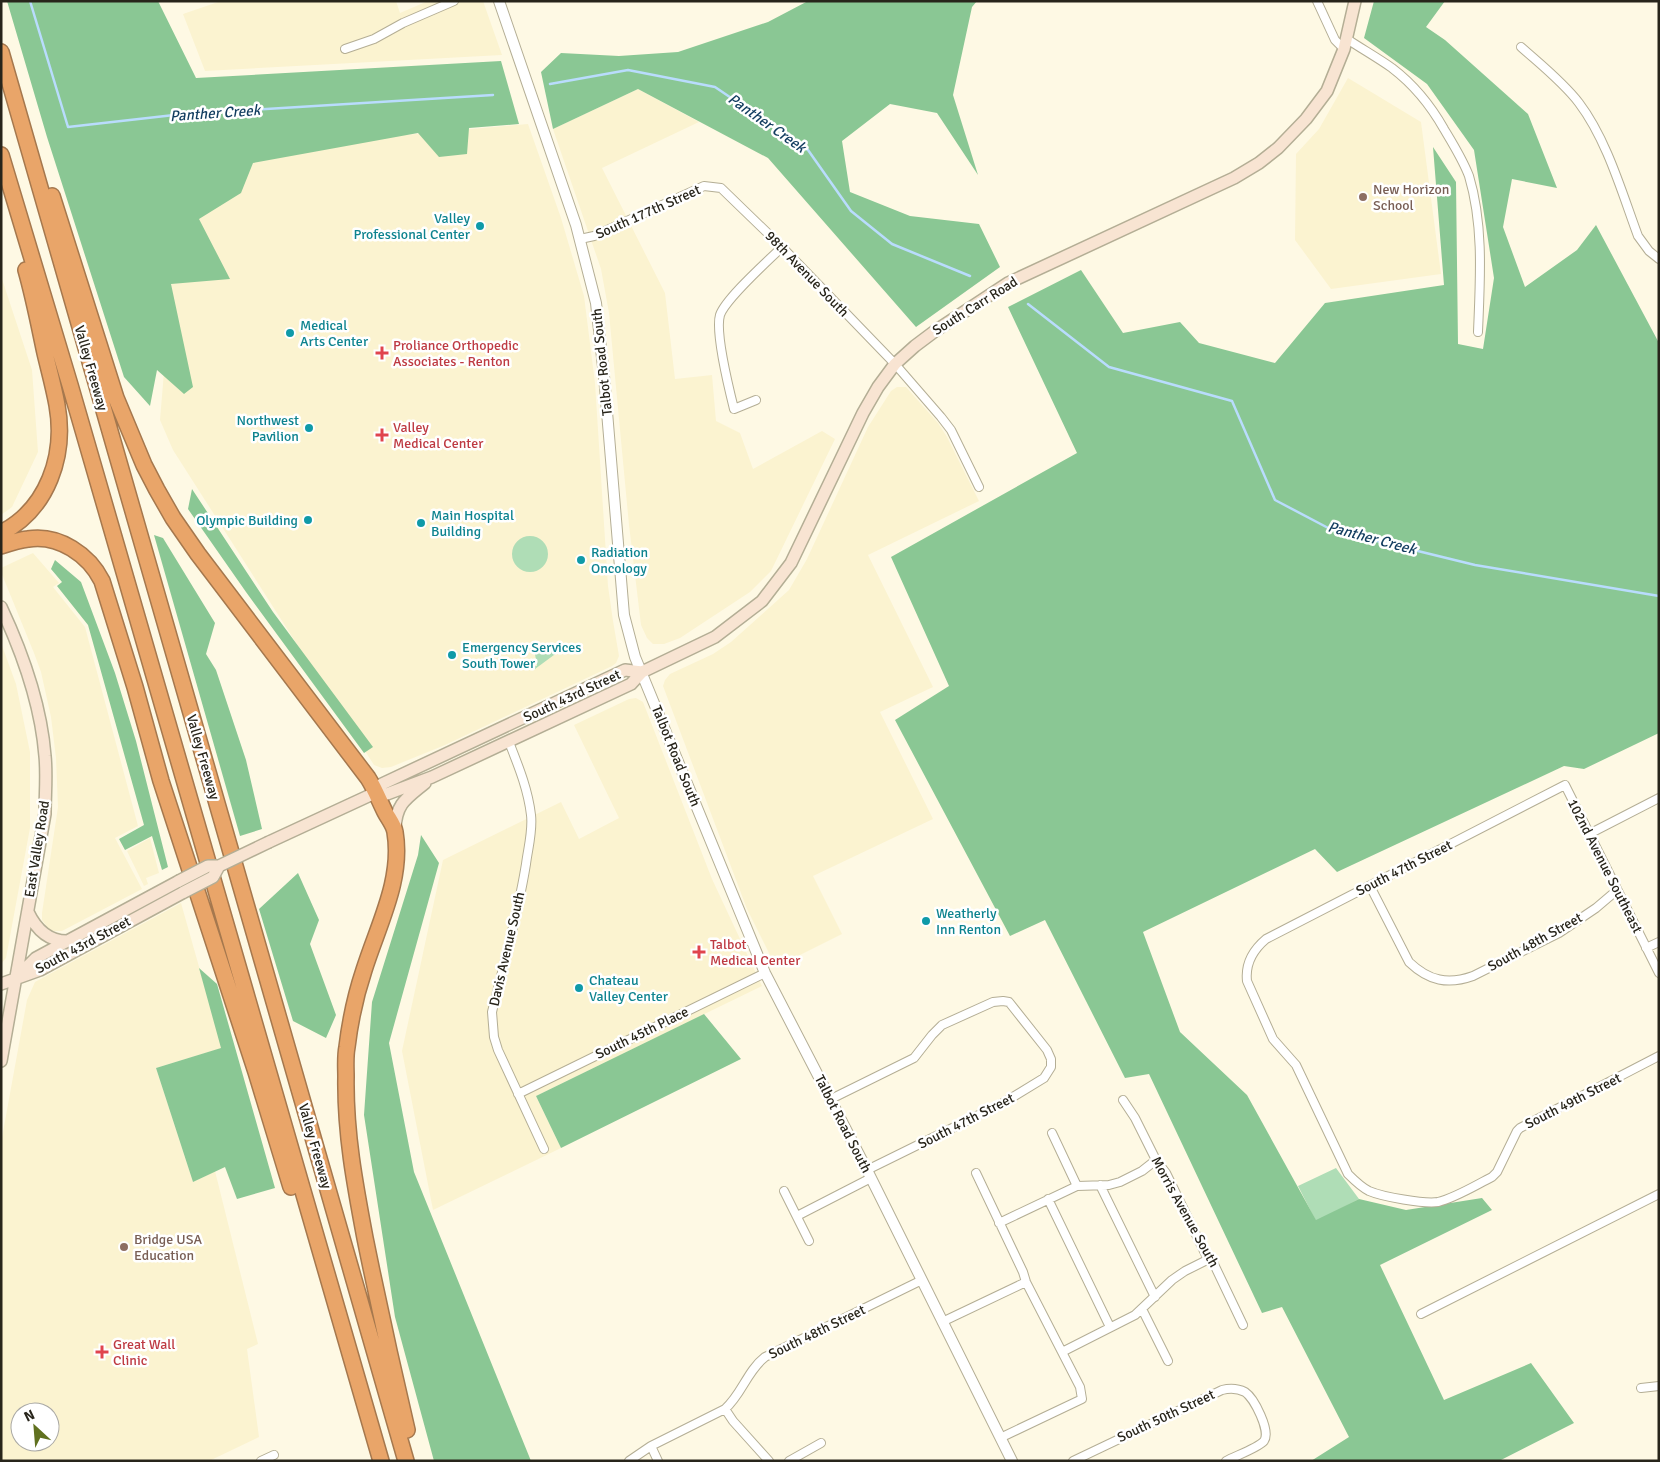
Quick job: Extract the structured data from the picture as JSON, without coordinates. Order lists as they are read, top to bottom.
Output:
{
  "streets": {
    "highway": ["Valley Freeway"],
    "main road": ["South Carr Road", "South 43rd Street", "East Valley Road"],
    "street": [
      "South 177th Street",
      "98th Avenue South",
      "Talbot Road South",
      "102nd Avenue Southeast",
      "South 47th Street",
      "South 48th Street",
      "Davis Avenue South",
      "South 45th Place",
      "South 49th Street",
      "Morris Avenue South",
      "South 50th Street"
    ]
  },
  "crossings": [
    ["South 177th Street", "98th Avenue South"],
    ["South 177th Street", "Talbot Road South"],
    ["98th Avenue South", "South Carr Road"],
    ["South Carr Road", "Talbot Road South"],
    ["South Carr Road", "South 43rd Street"],
    ["Talbot Road South", "South 43rd Street"],
    ["Talbot Road South", "South 47th Street"],
    ["Talbot Road South", "South 48th Street"],
    ["Talbot Road South", "South 45th Place"],
    ["South 43rd Street", "East Valley Road"],
    ["South 43rd Street", "Davis Avenue South"],
    ["102nd Avenue Southeast", "South 47th Street"],
    ["102nd Avenue Southeast", "South 48th Street"],
    ["South 47th Street", "South 48th Street"],
    ["South 47th Street", "South 49th Street"],
    ["Davis Avenue South", "South 45th Place"]
  ],
  "water": ["Panther Creek"],
  "places": {
    "other": [
      "New Horizon School",
      "Valley Professional Center",
      "Medical Arts Center",
      "Northwest Pavilion",
      "Olympic Building",
      "Main Hospital Building",
      "Radiation Oncology",
      "Emergency Services South Tower",
      "Weatherly Inn Renton",
      "Chateau Valley Center",
      "Bridge USA Education"
    ],
    "health": [
      "Proliance Orthopedic Associates - Renton",
      "Valley Medical Center",
      "Talbot Medical Center",
      "Great Wall Clinic"
    ]
  },
  "north": "top left"
}
